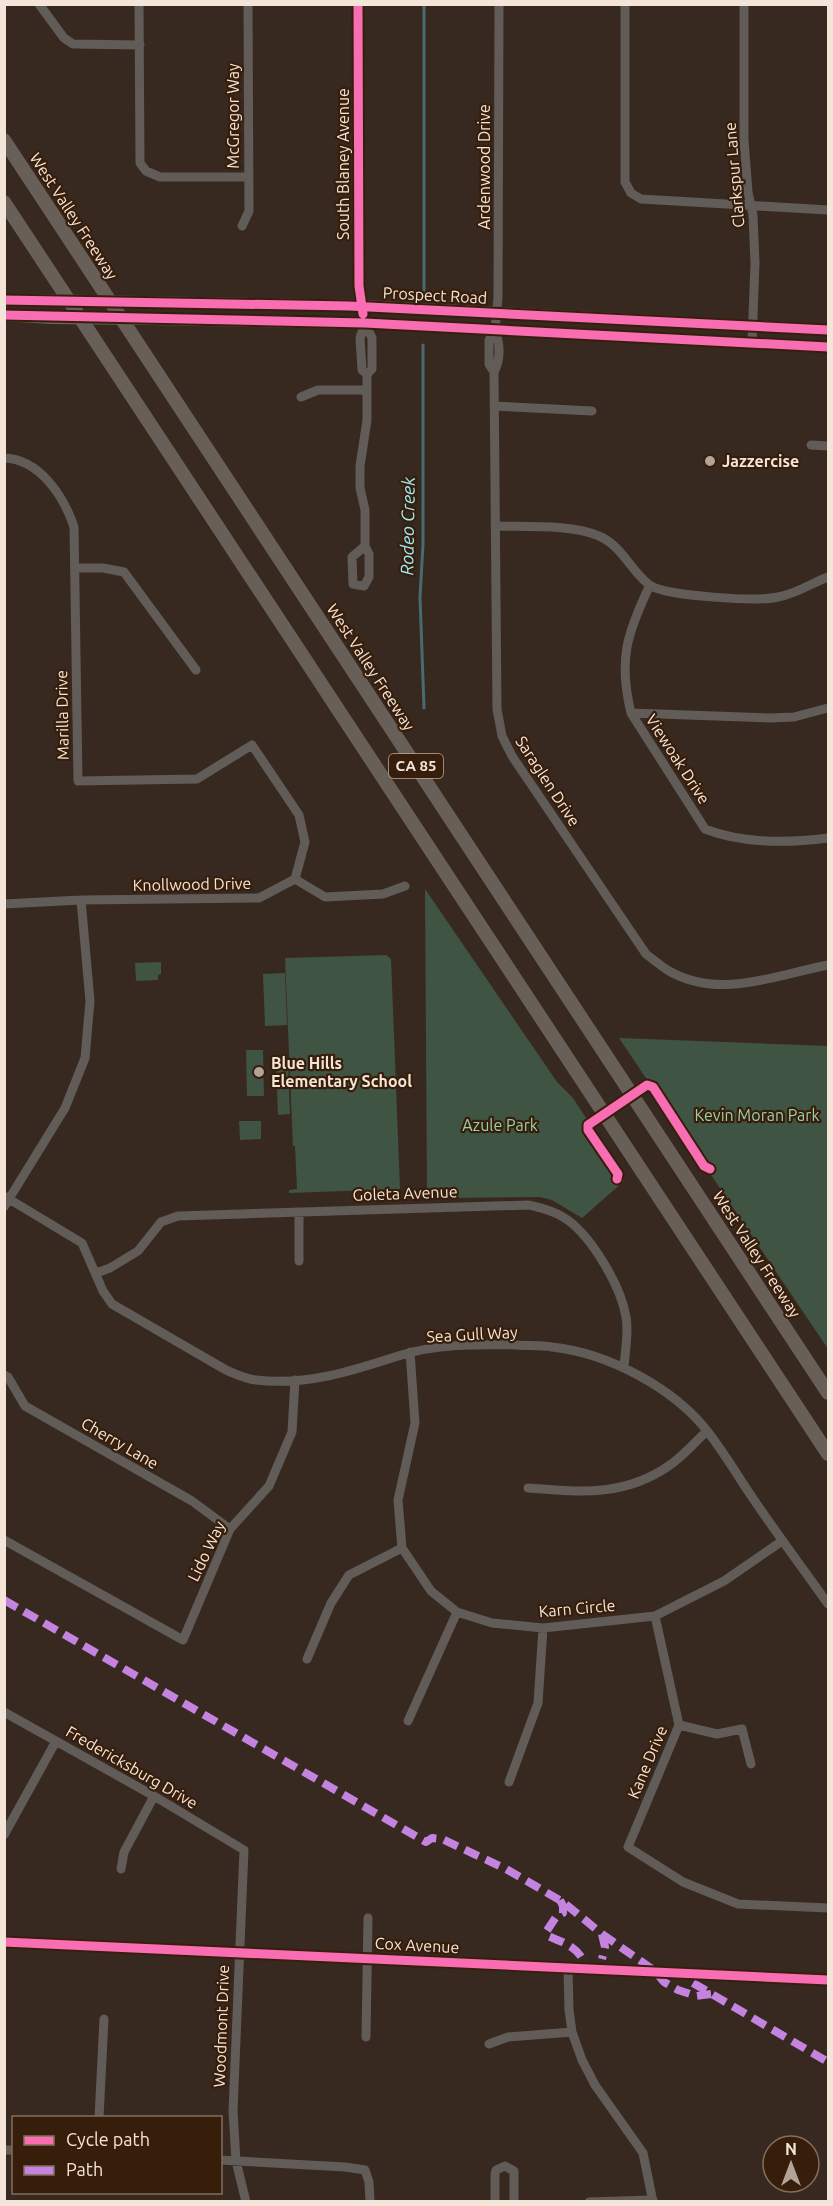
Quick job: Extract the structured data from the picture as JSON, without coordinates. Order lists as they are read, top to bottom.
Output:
{
  "streets": {
    "highway": ["West Valley Freeway", "CA 85"],
    "main road": ["Prospect Road", "Cox Avenue"],
    "street": [
      "McGregor Way",
      "South Blaney Avenue",
      "Ardenwood Drive",
      "Clarkspur Lane",
      "Marilla Drive",
      "Viewoak Drive",
      "Saraglen Drive",
      "Knollwood Drive",
      "Goleta Avenue",
      "Sea Gull Way",
      "Cherry Lane",
      "Lido Way",
      "Karn Circle",
      "Kane Drive",
      "Fredericksburg Drive",
      "Woodmont Drive"
    ]
  },
  "crossings": [
    ["South Blaney Avenue", "Prospect Road"],
    ["Ardenwood Drive", "Prospect Road"],
    ["Ardenwood Drive", "Saraglen Drive"],
    ["Clarkspur Lane", "Prospect Road"],
    ["Prospect Road", "Saraglen Drive"],
    ["Marilla Drive", "Knollwood Drive"],
    ["Goleta Avenue", "Sea Gull Way"],
    ["Sea Gull Way", "Lido Way"],
    ["Sea Gull Way", "Karn Circle"],
    ["Cherry Lane", "Lido Way"],
    ["Karn Circle", "Kane Drive"],
    ["Fredericksburg Drive", "Woodmont Drive"],
    ["Cox Avenue", "Woodmont Drive"]
  ],
  "water": ["Rodeo Creek"],
  "parks": ["Kevin Moran Park", "Azule Park"],
  "places": ["Jazzercise", "Blue Hills Elementary School"],
  "legend": ["Cycle path", "Path"],
  "north": "top"
}
